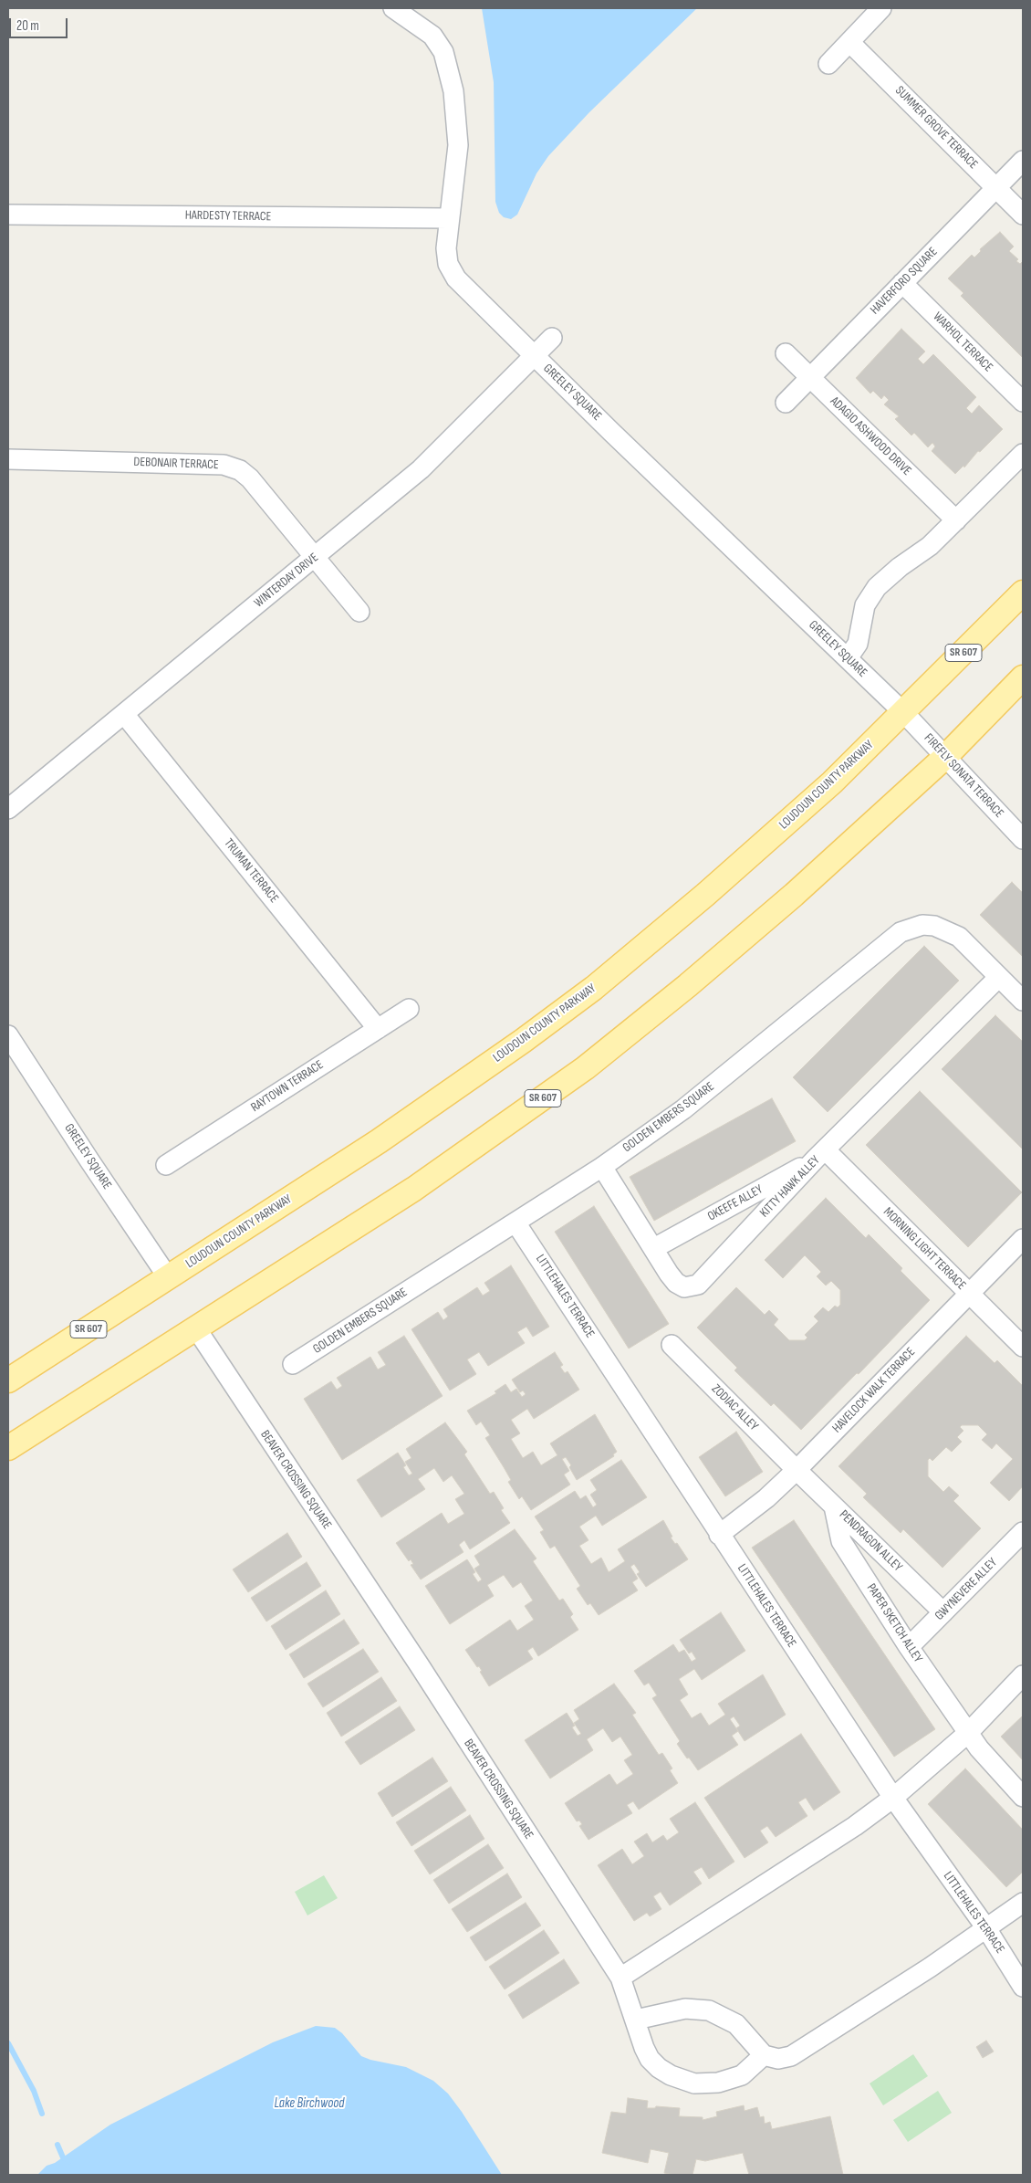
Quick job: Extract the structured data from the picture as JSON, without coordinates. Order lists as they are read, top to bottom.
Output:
{
  "streets": {
    "main road": ["SR 607", "LOUDOUN COUNTY PARKWAY"],
    "street": [
      "SUMMER GROVE TERRACE",
      "HARDESTY TERRACE",
      "HAVERFORD SQUARE",
      "WARHOL TERRACE",
      "GREELEY SQUARE",
      "ADAGIO ASHWOOD DRIVE",
      "DEBONAIR TERRACE",
      "WINTERDAY DRIVE",
      "FIREFLY SONATA TERRACE",
      "TRUMAN TERRACE",
      "RAYTOWN TERRACE",
      "GOLDEN EMBERS SQUARE",
      "KITTY HAWK ALLEY",
      "OKEEFE ALLEY",
      "MORNING LIGHT TERRACE",
      "LITTLEHALES TERRACE",
      "HAVELOCK WALK TERRACE",
      "ZODIAC ALLEY",
      "BEAVER CROSSING SQUARE",
      "PENDRAGON ALLEY",
      "GWYNEVERE ALLEY",
      "PAPER SKETCH ALLEY"
    ]
  },
  "crossings": [
    ["SUMMER GROVE TERRACE", "HAVERFORD SQUARE"],
    ["HARDESTY TERRACE", "GREELEY SQUARE"],
    ["HAVERFORD SQUARE", "WARHOL TERRACE"],
    ["HAVERFORD SQUARE", "ADAGIO ASHWOOD DRIVE"],
    ["GREELEY SQUARE", "WINTERDAY DRIVE"],
    ["GREELEY SQUARE", "FIREFLY SONATA TERRACE"],
    ["GREELEY SQUARE", "LOUDOUN COUNTY PARKWAY"],
    ["DEBONAIR TERRACE", "WINTERDAY DRIVE"],
    ["WINTERDAY DRIVE", "TRUMAN TERRACE"],
    ["SR 607", "FIREFLY SONATA TERRACE"],
    ["SR 607", "BEAVER CROSSING SQUARE"],
    ["FIREFLY SONATA TERRACE", "LOUDOUN COUNTY PARKWAY"],
    ["TRUMAN TERRACE", "RAYTOWN TERRACE"],
    ["GOLDEN EMBERS SQUARE", "KITTY HAWK ALLEY"],
    ["GOLDEN EMBERS SQUARE", "LITTLEHALES TERRACE"],
    ["KITTY HAWK ALLEY", "OKEEFE ALLEY"],
    ["KITTY HAWK ALLEY", "MORNING LIGHT TERRACE"],
    ["OKEEFE ALLEY", "MORNING LIGHT TERRACE"],
    ["MORNING LIGHT TERRACE", "HAVELOCK WALK TERRACE"],
    ["LITTLEHALES TERRACE", "HAVELOCK WALK TERRACE"],
    ["HAVELOCK WALK TERRACE", "ZODIAC ALLEY"],
    ["HAVELOCK WALK TERRACE", "PENDRAGON ALLEY"],
    ["ZODIAC ALLEY", "PENDRAGON ALLEY"],
    ["PENDRAGON ALLEY", "GWYNEVERE ALLEY"],
    ["PENDRAGON ALLEY", "PAPER SKETCH ALLEY"],
    ["GWYNEVERE ALLEY", "PAPER SKETCH ALLEY"]
  ],
  "water": ["Lake Birchwood"],
  "scale_bar": "20 m"
}
